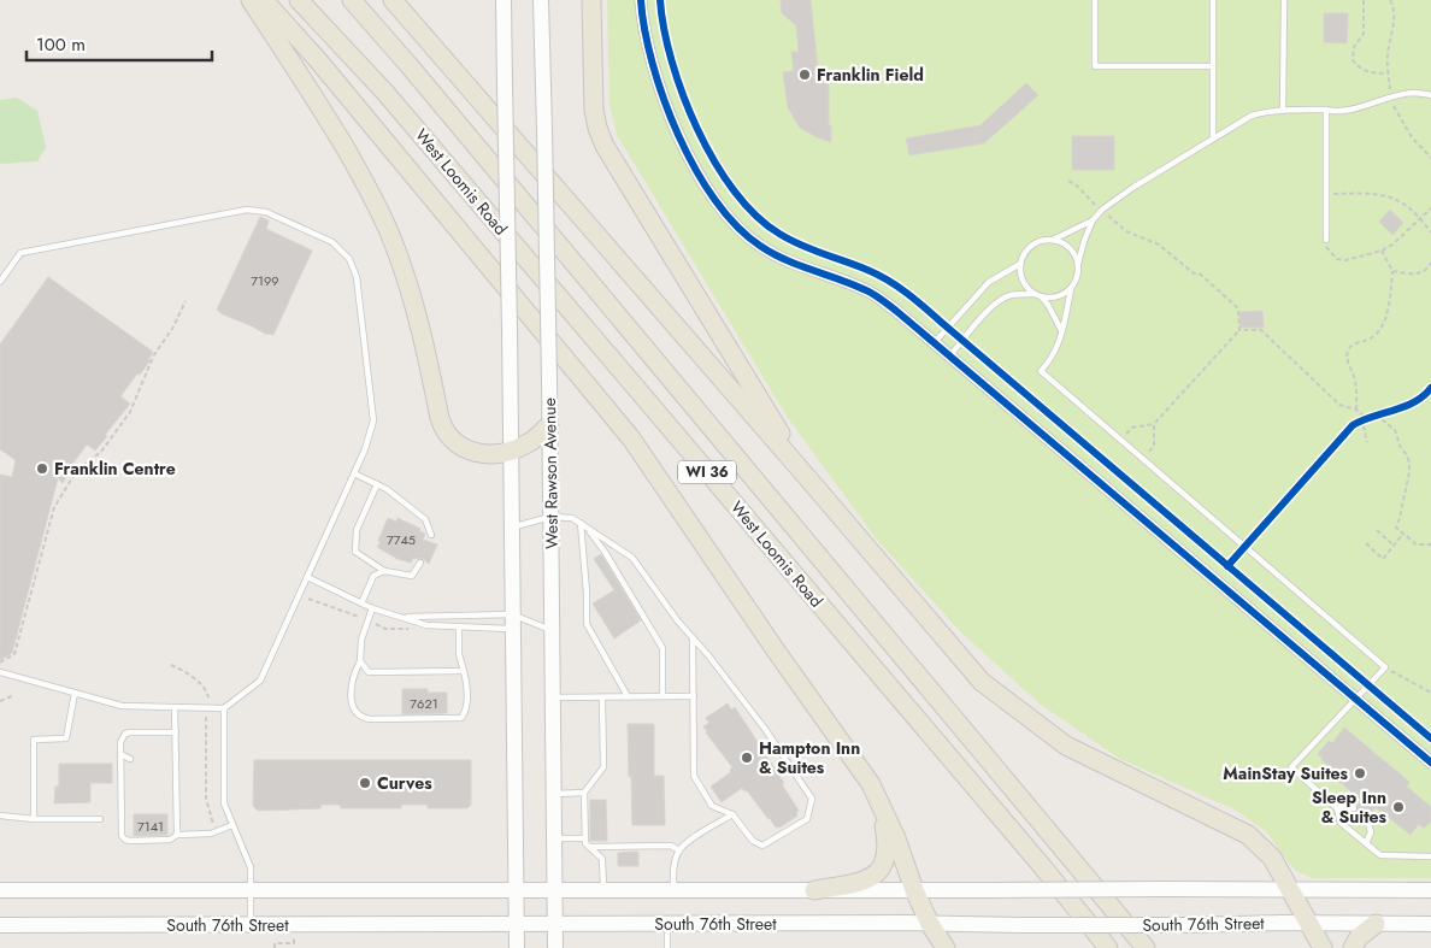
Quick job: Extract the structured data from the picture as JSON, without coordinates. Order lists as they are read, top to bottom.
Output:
{
  "streets": {
    "main road": [
      "West Loomis Road",
      "WI 36",
      "West Rawson Avenue",
      "South 76th Street"
    ]
  },
  "crossings": [
    ["West Rawson Avenue", "South 76th Street"]
  ],
  "places": [
    "Franklin Field",
    "Franklin Centre",
    "Hampton Inn & Suites",
    "MainStay Suites",
    "Curves",
    "Sleep Inn & Suites"
  ],
  "house_numbers": [
    "7199",
    "7745",
    "7621",
    "7141"
  ],
  "scale_bar": "100 m"
}
